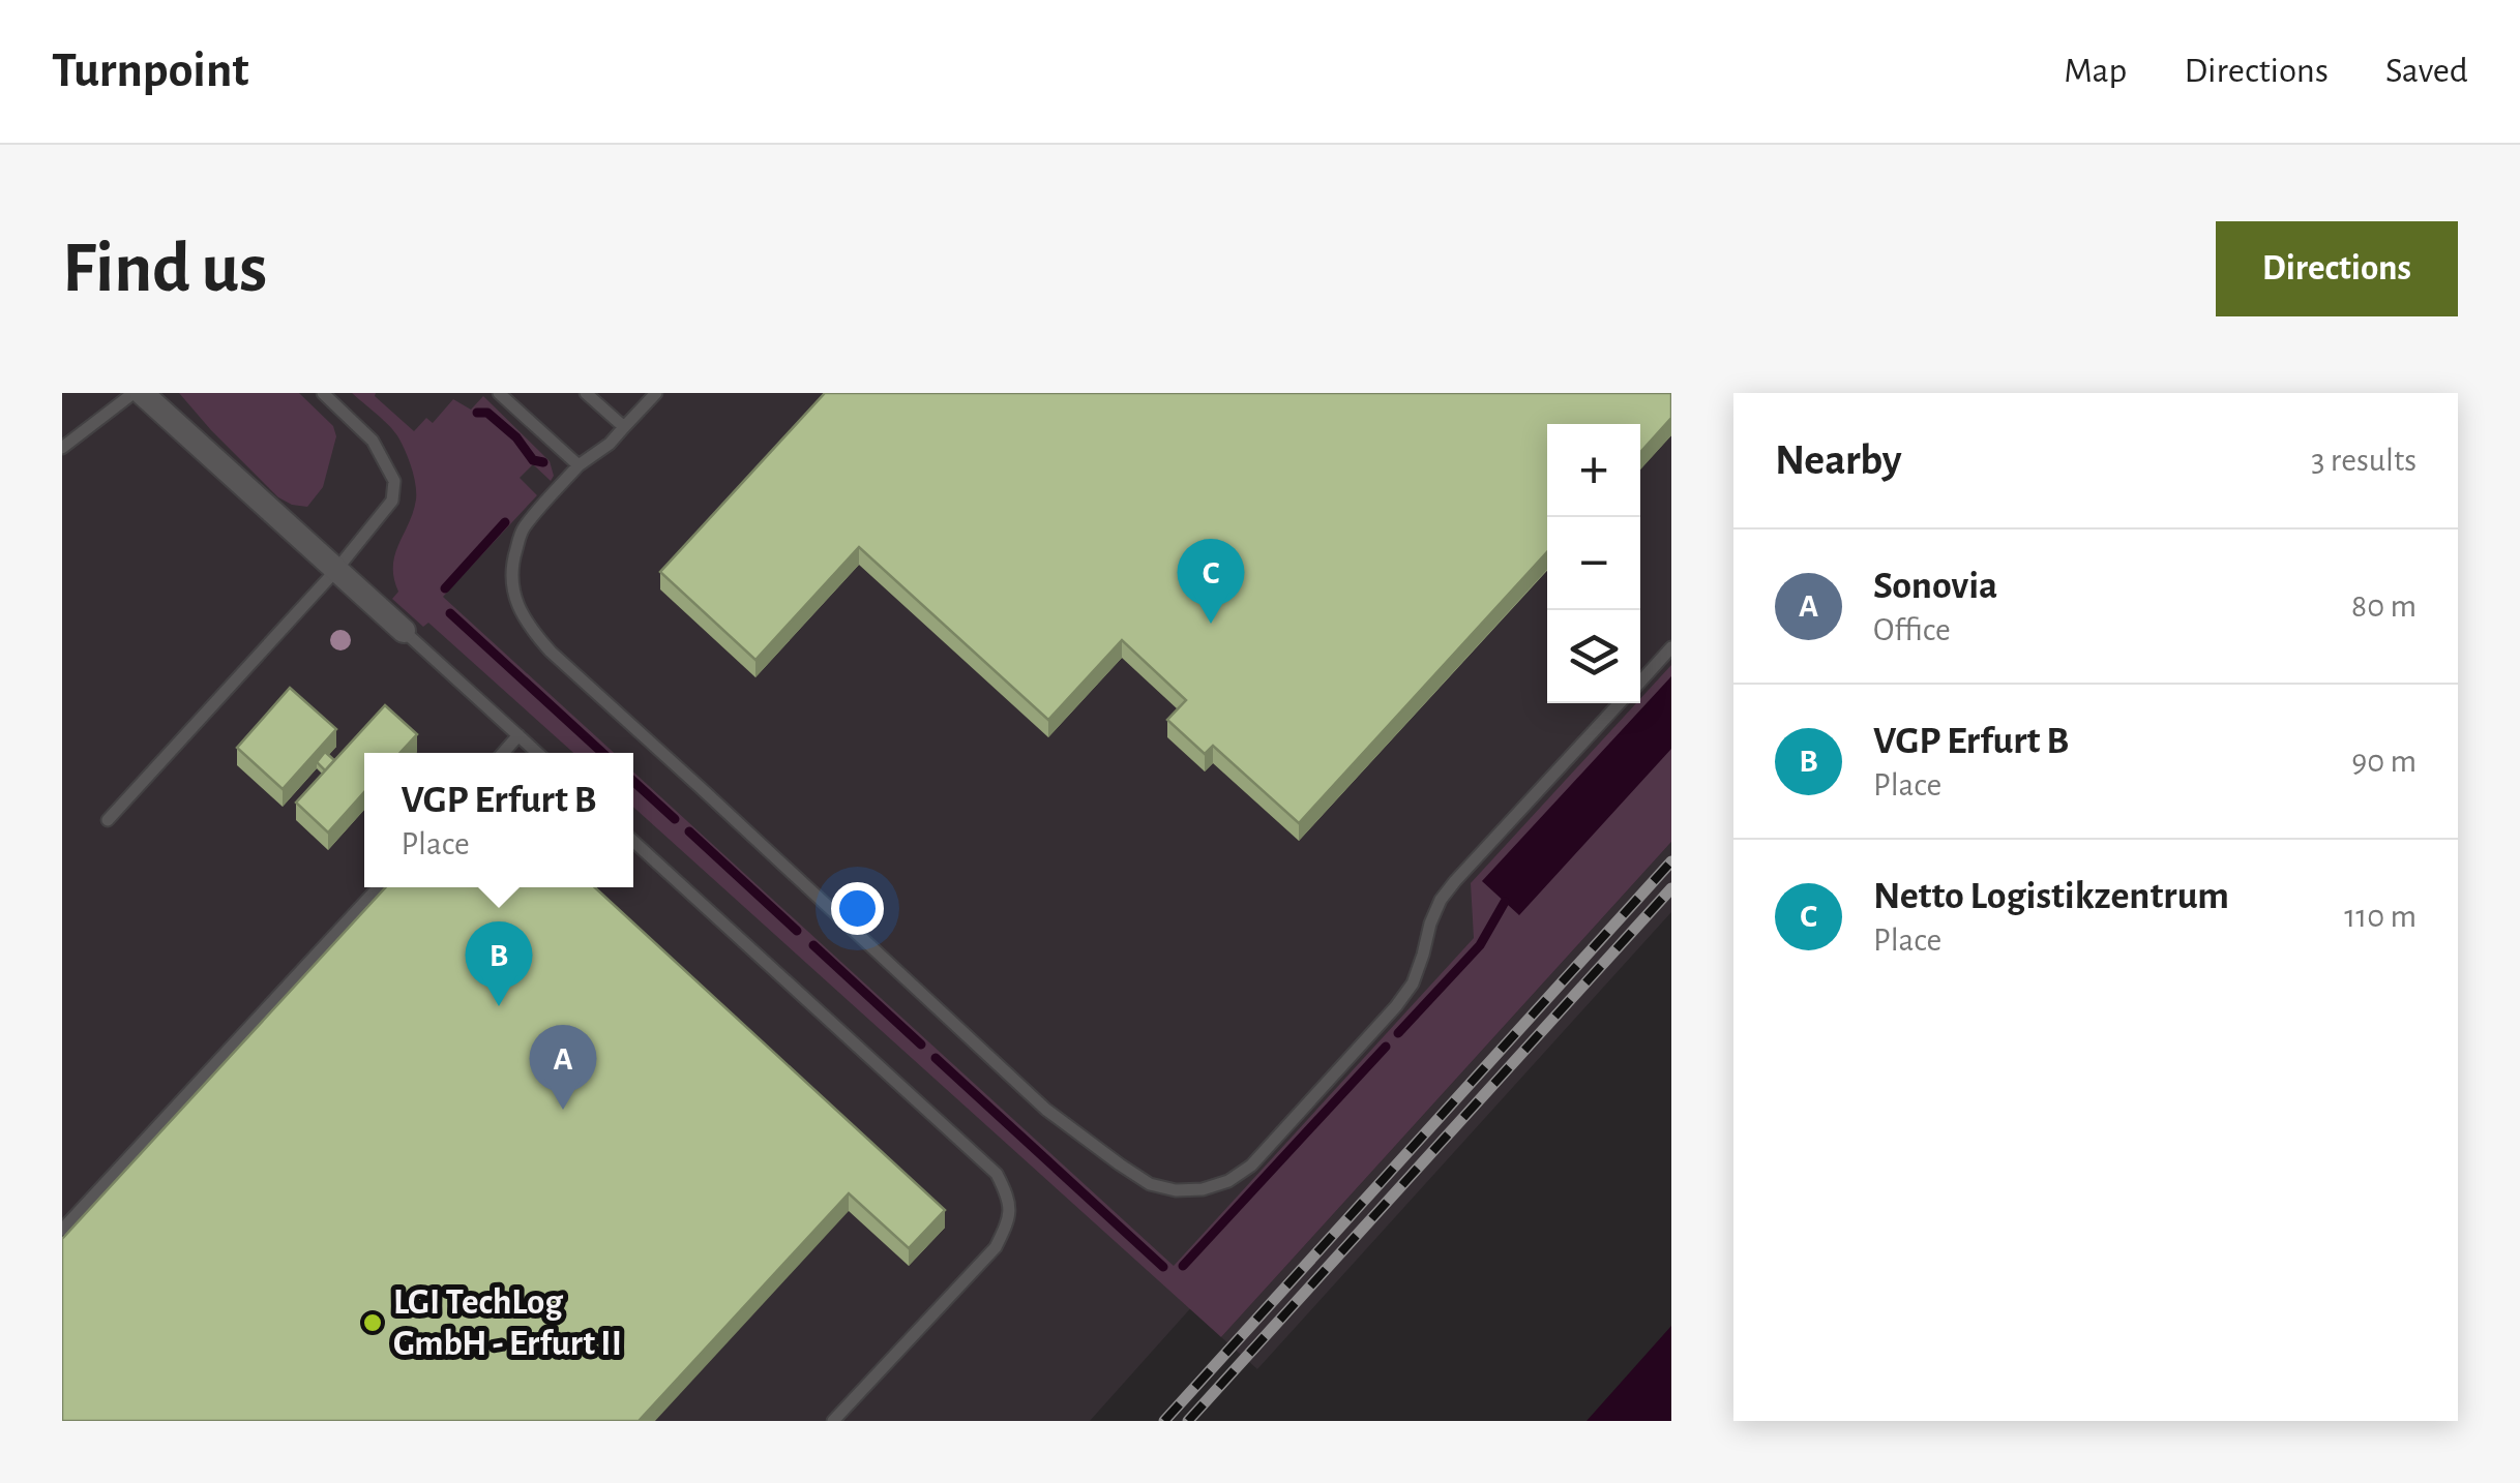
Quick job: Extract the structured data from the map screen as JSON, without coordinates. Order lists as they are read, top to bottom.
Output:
{
  "places": ["LGI TechLog GmbH - Erfurt II"],
  "page": {
    "header": "Turnpoint",
    "nav": ["Map", "Directions", "Saved"],
    "buttons": "Directions",
    "title": "Find us",
    "heading": ["Nearby", "3 results"],
    "map_buttons": ["+", "−"],
    "list": [
      {
        "mark": "A",
        "name": "Sonovia",
        "note": "Office",
        "value": "80 m"
      },
      {
        "mark": "B",
        "name": "VGP Erfurt B",
        "note": "Place",
        "value": "90 m"
      },
      {
        "mark": "C",
        "name": "Netto Logistikzentrum",
        "note": "Place",
        "value": "110 m"
      }
    ],
    "pins": ["C", "B", "A"],
    "popup": ["VGP Erfurt B", "Place"]
  }
}
